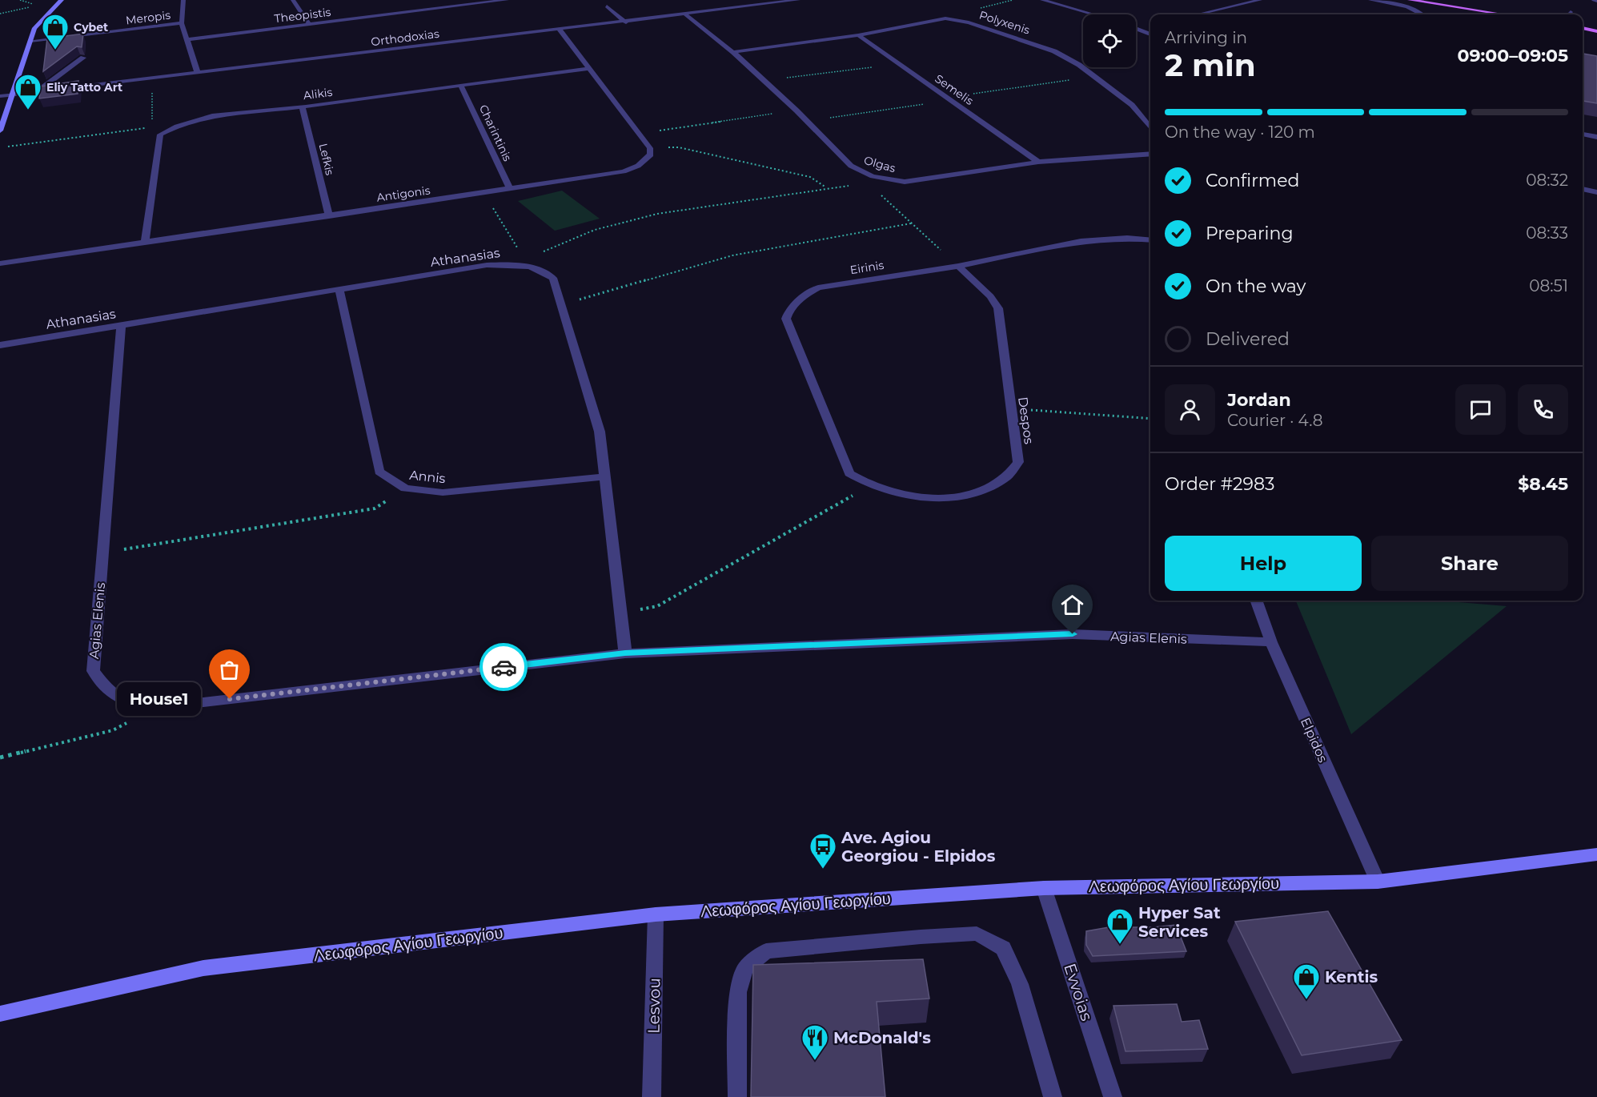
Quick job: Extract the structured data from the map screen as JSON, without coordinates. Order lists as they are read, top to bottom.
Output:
{
  "streets": {
    "main road": ["Λεωφόρος Αγίου Γεωργίου"],
    "street": [
      "Theopistis",
      "Meropis",
      "Polyxenis",
      "Orthodoxias",
      "Semelis",
      "Alikis",
      "Charintinis",
      "Lefkis",
      "Olgas",
      "Antigonis",
      "Athanasias",
      "Eirinis",
      "Despos",
      "Annis",
      "Agias Elenis",
      "Elpidos",
      "Evvoias",
      "Lesvou"
    ]
  },
  "crossings": [
    ["Polyxenis", "Semelis"],
    ["Polyxenis", "Olgas"],
    ["Orthodoxias", "Olgas"],
    ["Semelis", "Olgas"],
    ["Alikis", "Charintinis"],
    ["Alikis", "Lefkis"],
    ["Charintinis", "Antigonis"],
    ["Lefkis", "Antigonis"],
    ["Athanasias", "Annis"],
    ["Athanasias", "Agias Elenis"],
    ["Eirinis", "Despos"],
    ["Agias Elenis", "Elpidos"],
    ["Elpidos", "Λεωφόρος Αγίου Γεωργίου"],
    ["Λεωφόρος Αγίου Γεωργίου", "Evvoias"],
    ["Λεωφόρος Αγίου Γεωργίου", "Lesvou"]
  ],
  "places": {
    "shop": [
      "Cybet",
      "Eliy Tatto Art",
      "Hyper Sat Services",
      "Kentis"
    ],
    "other": ["House1"],
    "bus stop": ["Ave. Agiou Georgiou - Elpidos"],
    "restaurant": ["McDonald's"]
  },
  "page": {
    "heading": ["2 min", "Arriving in", "09:00–09:05"],
    "panel": [
      "Jordan",
      "Courier · 4.8",
      "Order #2983",
      "$8.45"
    ],
    "bar": "On the way · 120 m",
    "list": [
      ["Confirmed", "08:32"],
      ["Preparing", "08:33"],
      ["On the way", "08:51"],
      "Delivered"
    ],
    "buttons": ["Help", "Share"],
    "bubble": "House1"
  }
}
